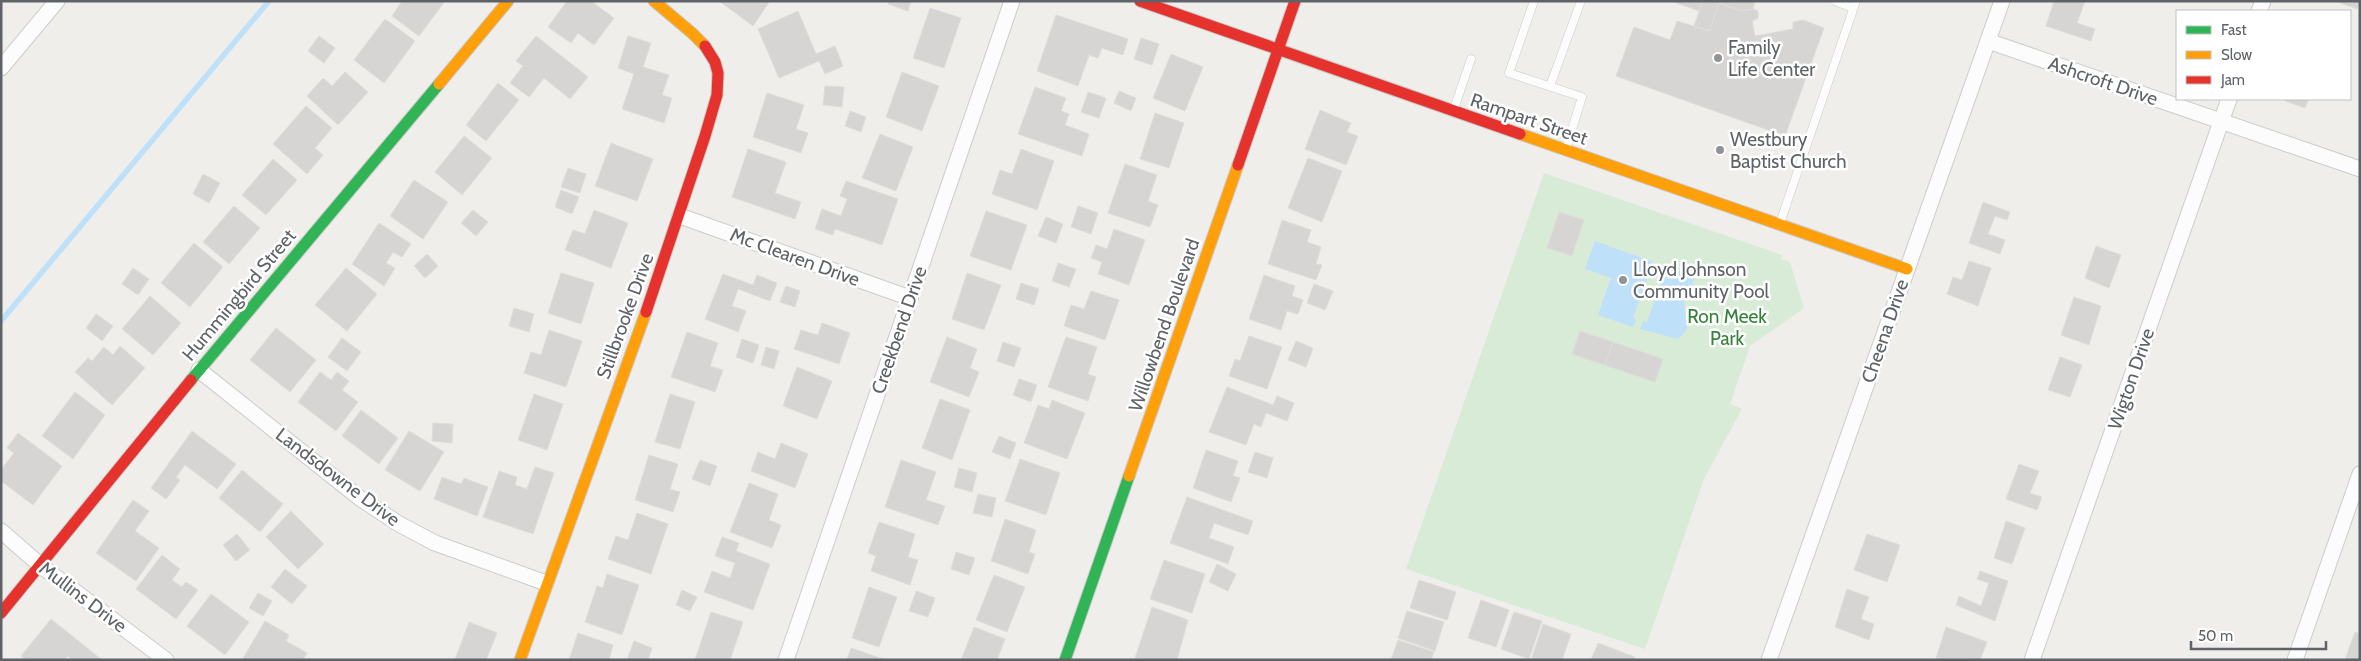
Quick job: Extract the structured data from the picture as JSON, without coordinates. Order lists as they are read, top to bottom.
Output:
{
  "streets": {
    "street": [
      "Ashcroft Drive",
      "Rampart Street",
      "Mc Clearen Drive",
      "Hummingbird Street",
      "Stillbrooke Drive",
      "Willowbend Boulevard",
      "Creekbend Drive",
      "Cheena Drive",
      "Wigton Drive",
      "Landsdowne Drive",
      "Mullins Drive"
    ]
  },
  "crossings": [
    ["Ashcroft Drive", "Cheena Drive"],
    ["Ashcroft Drive", "Wigton Drive"],
    ["Rampart Street", "Willowbend Boulevard"],
    ["Rampart Street", "Cheena Drive"],
    ["Mc Clearen Drive", "Stillbrooke Drive"],
    ["Mc Clearen Drive", "Creekbend Drive"],
    ["Hummingbird Street", "Landsdowne Drive"],
    ["Hummingbird Street", "Mullins Drive"],
    ["Stillbrooke Drive", "Landsdowne Drive"]
  ],
  "parks": ["Ron Meek Park"],
  "places": ["Family Life Center", "Westbury Baptist Church", "Lloyd Johnson Community Pool"],
  "legend": ["Fast", "Slow", "Jam"],
  "scale_bar": "50 m"
}
